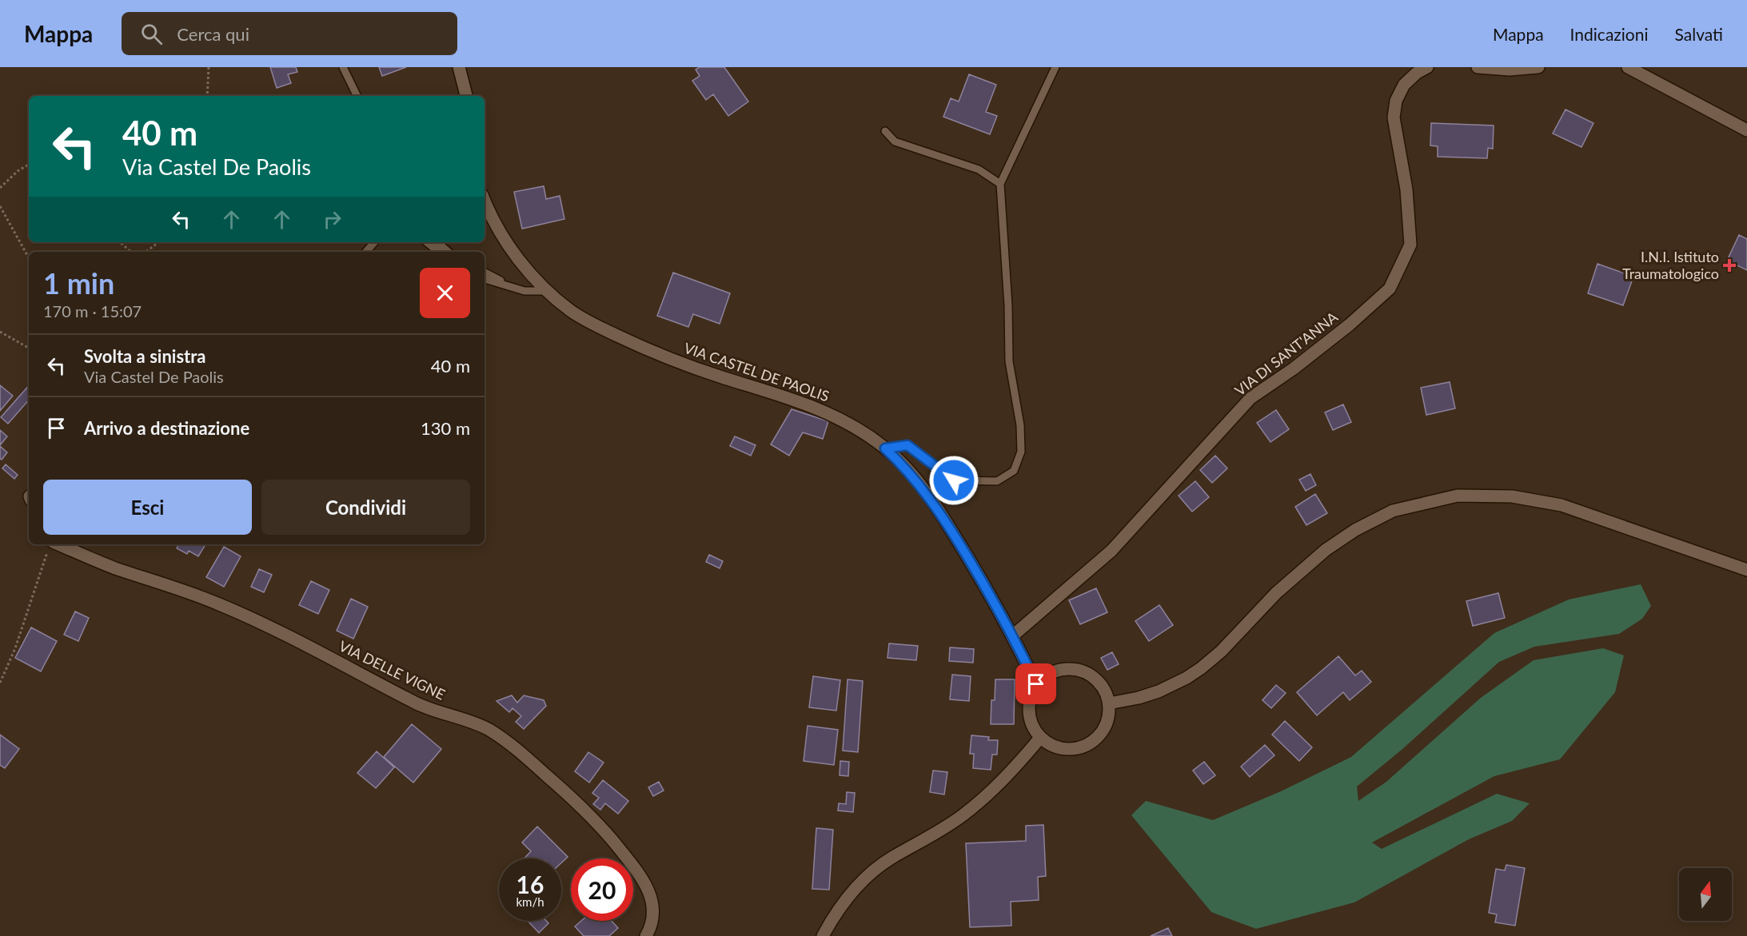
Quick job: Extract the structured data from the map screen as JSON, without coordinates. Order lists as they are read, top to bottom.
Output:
{
  "streets": {
    "street": ["VIA DI SANT'ANNA", "VIA CASTEL DE PAOLIS", "VIA DELLE VIGNE"]
  },
  "crossings": [
    ["VIA DI SANT'ANNA", "VIA CASTEL DE PAOLIS"]
  ],
  "places": {
    "health": ["I.N.I. Istituto Traumatologico"]
  },
  "north": "top",
  "page": {
    "header": "Mappa",
    "search": "Cerca qui",
    "nav": ["Mappa", "Indicazioni", "Salvati"],
    "turn": ["40 m", "Via Castel De Paolis"],
    "heading": ["1 min", "170 m · 15:07"],
    "list": [
      {
        "name": "Svolta a sinistra",
        "note": "Via Castel De Paolis",
        "value": "40 m"
      },
      {
        "name": "Arrivo a destinazione",
        "value": "130 m"
      }
    ],
    "buttons": ["Esci", "Condividi"],
    "speed": "16 km/h",
    "limit": "20"
  }
}
